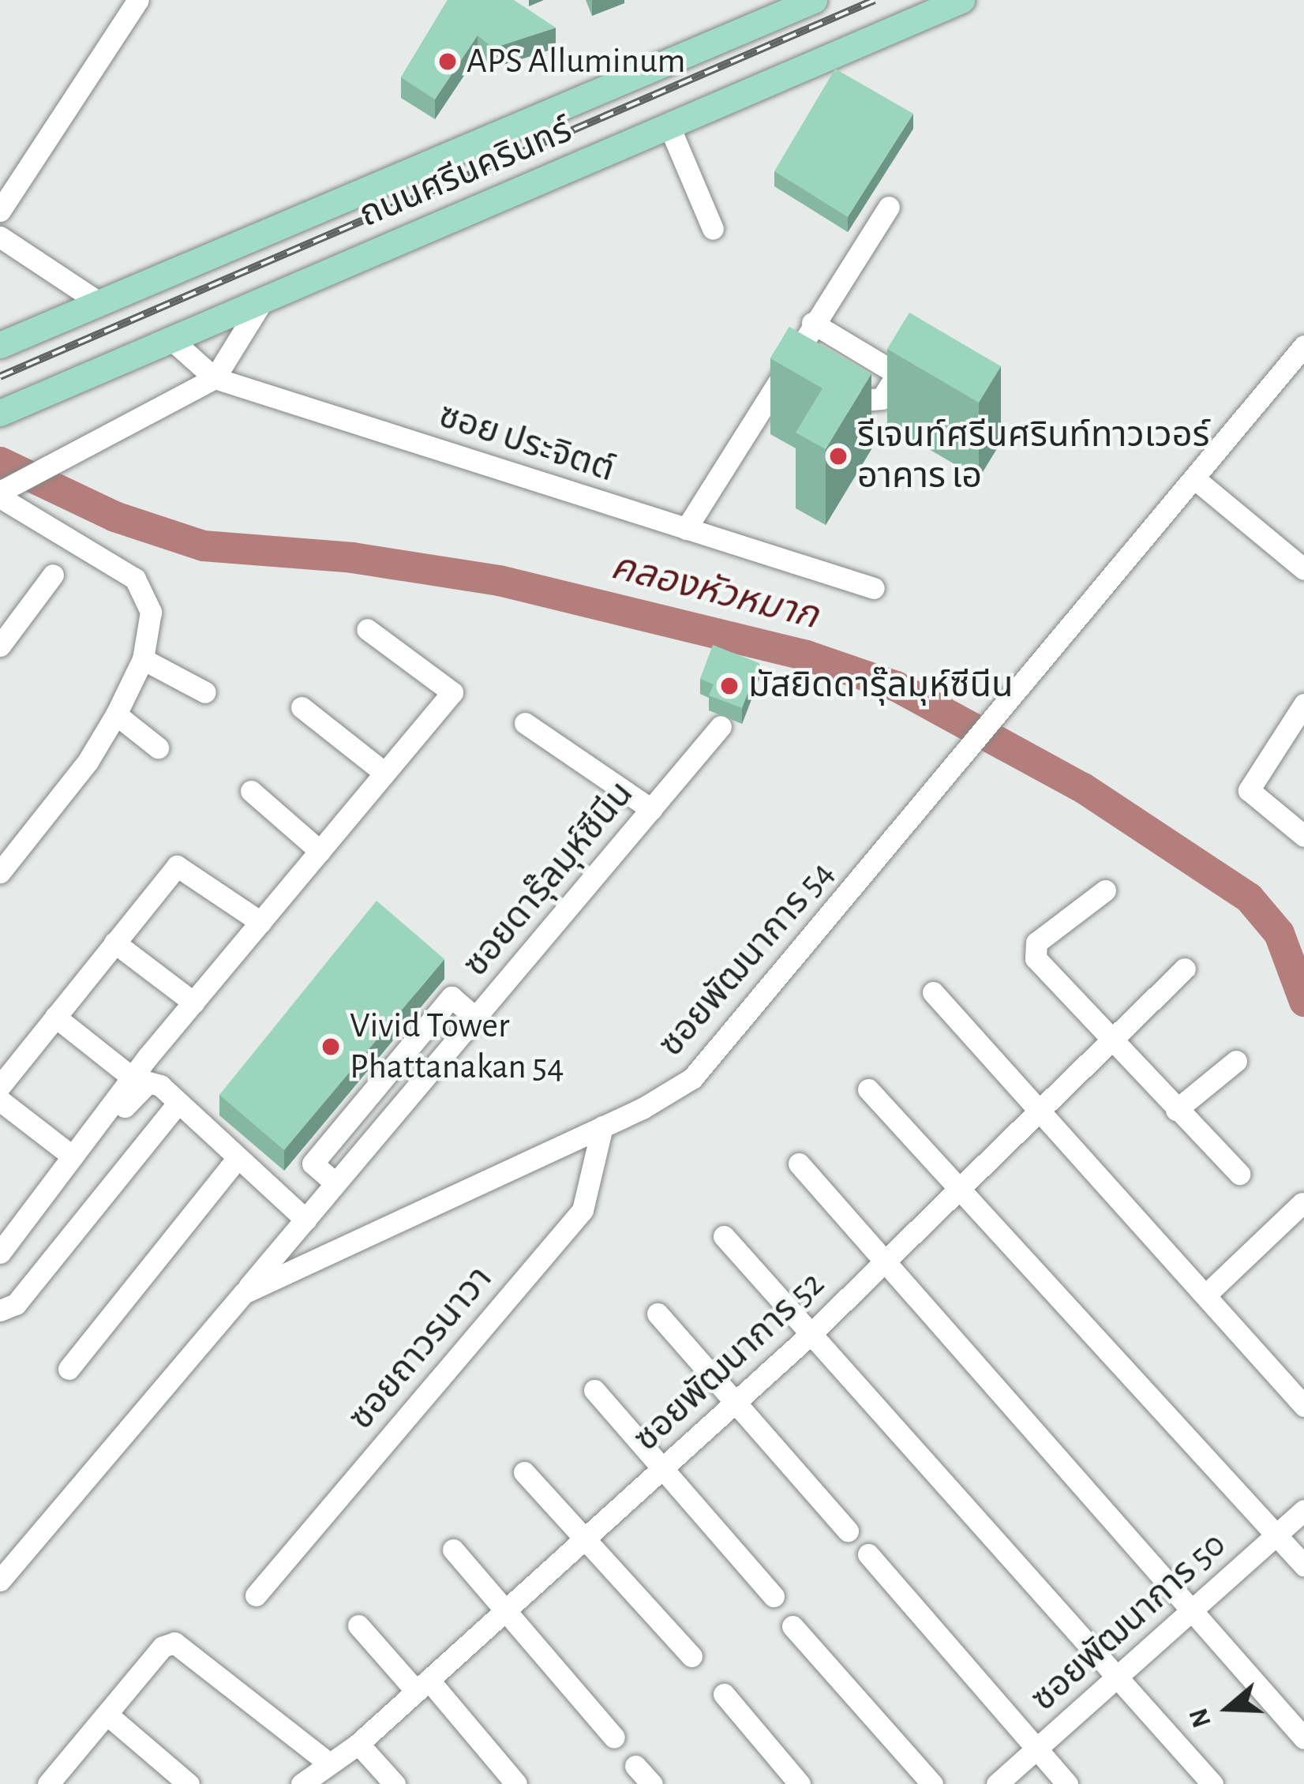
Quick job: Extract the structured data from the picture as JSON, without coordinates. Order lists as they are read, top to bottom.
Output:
{
  "streets": {
    "main road": ["ถนนศรีนครินทร์"],
    "street": [
      "ซอย ประจิตต์",
      "ซอยดารุ๊ลมุห์ซีนีน",
      "ซอยพัฒนาการ 54",
      "ซอยถาวรนาวา",
      "ซอยพัฒนาการ 52",
      "ซอยพัฒนาการ 50"
    ]
  },
  "crossings": [
    ["ถนนศรีนครินทร์", "ซอย ประจิตต์"],
    ["ซอยดารุ๊ลมุห์ซีนีน", "ซอยพัฒนาการ 54"],
    ["ซอยพัฒนาการ 54", "ซอยถาวรนาวา"]
  ],
  "water": ["คลองหัวหมาก"],
  "places": [
    "APS Alluminum",
    "รีเจนท์ศรีนศรินท์ทาวเวอร์ อาคาร เอ",
    "มัสยิดดารุ๊ลมุห์ซีนีน",
    "Vivid Tower Phattanakan 54"
  ],
  "north": "left"
}
